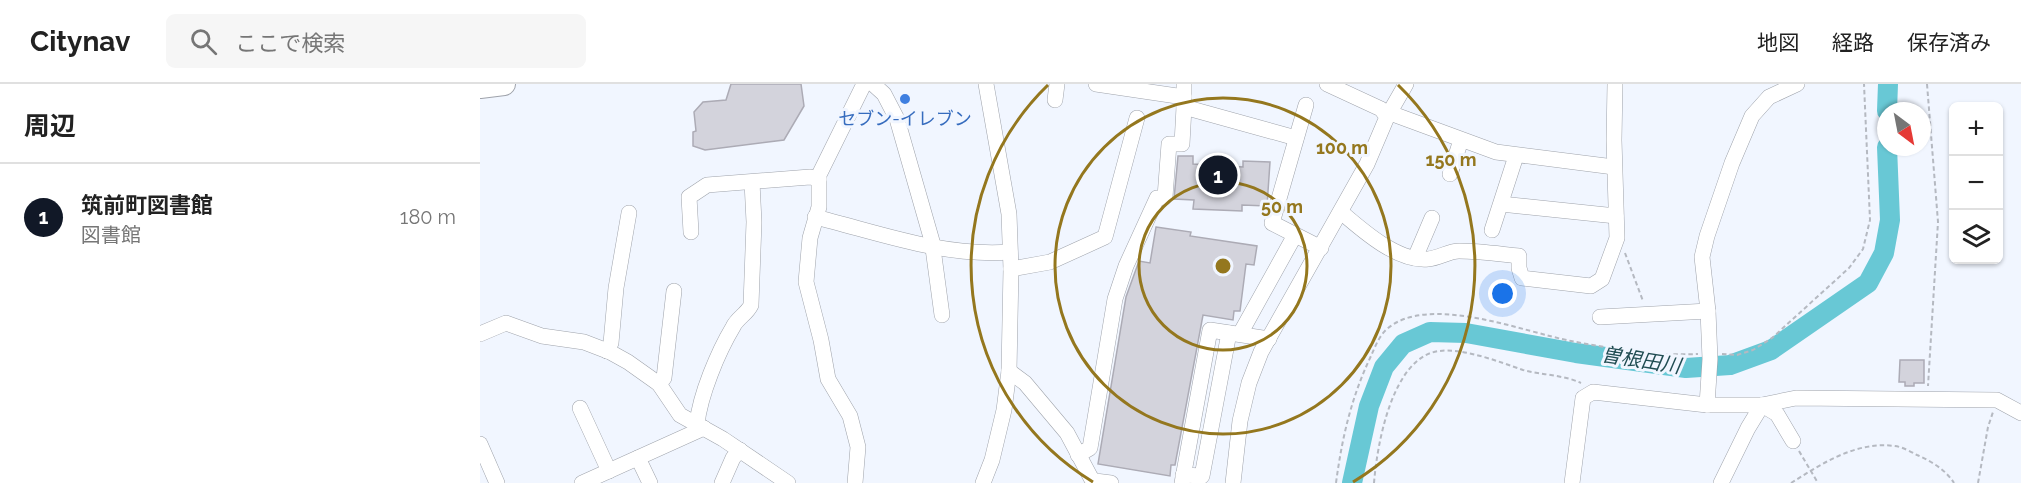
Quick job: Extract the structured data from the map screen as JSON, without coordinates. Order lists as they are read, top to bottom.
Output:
{
  "water": ["曽根田川"],
  "places": ["セブン-イレブン"],
  "north": "bottom right",
  "page": {
    "header": "Citynav",
    "search": "ここで検索",
    "nav": ["地図", "経路", "保存済み"],
    "heading": "周辺",
    "map_buttons": ["+", "−"],
    "pins": "1",
    "list": [
      {
        "mark": "1",
        "name": "筑前町図書館",
        "note": "図書館",
        "value": "180 m"
      }
    ]
  },
  "rings": ["100 m", "150 m", "50 m"]
}
